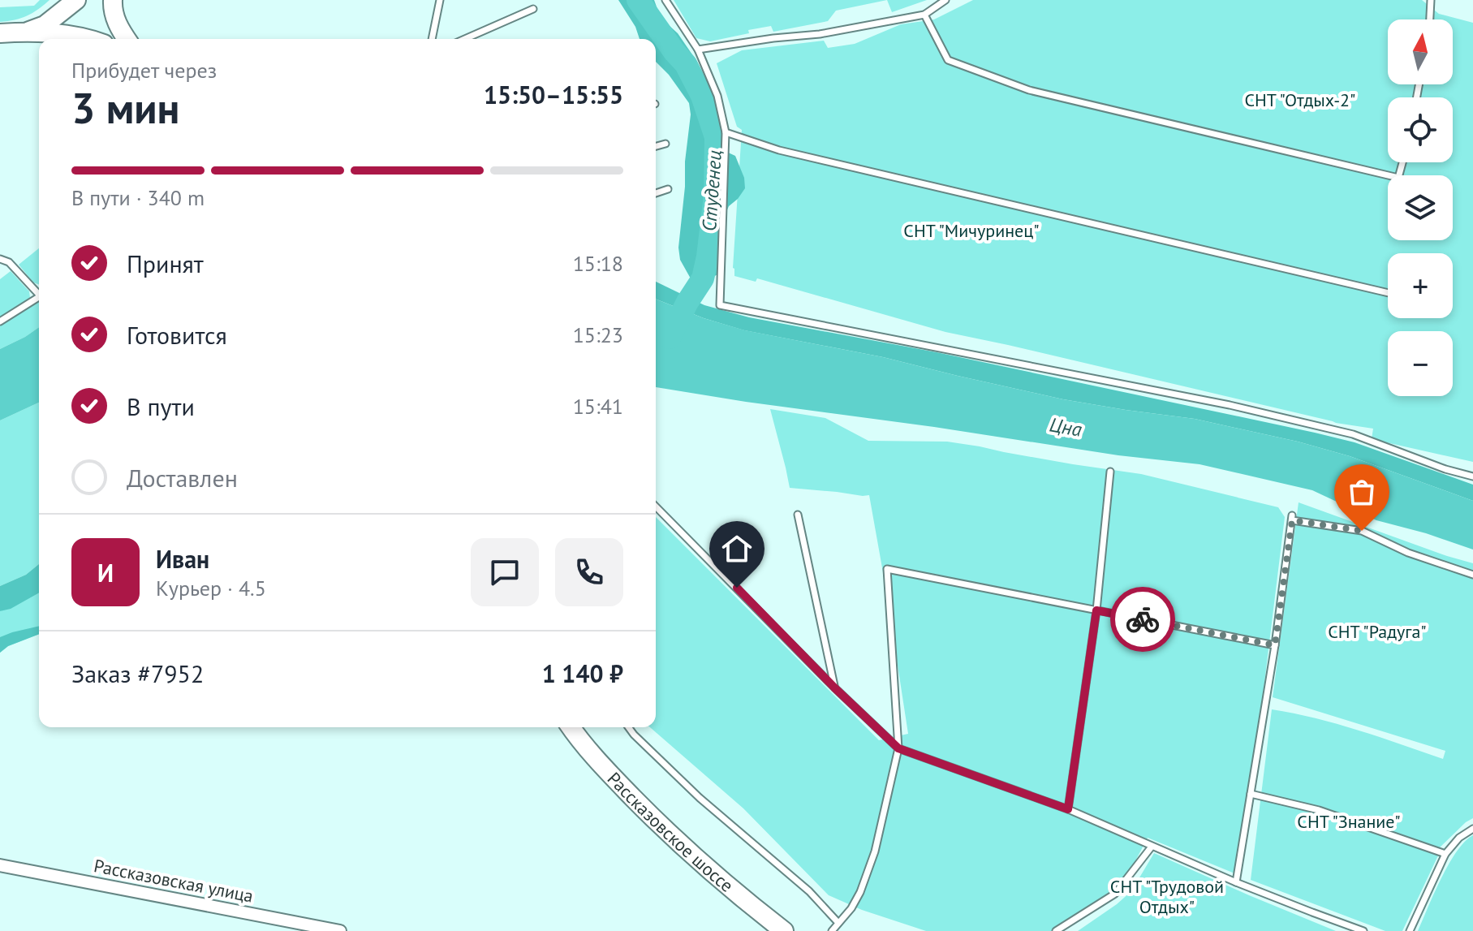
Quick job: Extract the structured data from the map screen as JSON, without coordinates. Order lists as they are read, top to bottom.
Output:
{
  "streets": {
    "main road": ["Рассказовское шоссе"],
    "street": ["Рассказовская улица"]
  },
  "water": ["Студенец", "Цна"],
  "parks": [
    "СНТ \"Отдых-2\"",
    "СНТ \"Мичуринец\"",
    "СНТ \"Радуга\"",
    "СНТ \"Знание\"",
    "СНТ \"Трудовой Отдых\""
  ],
  "north": "top",
  "page": {
    "map_buttons": ["+", "−"],
    "heading": ["3 мин", "Прибудет через", "15:50–15:55"],
    "panel": [
      "Иван",
      "Курьер · 4.5",
      "Заказ #7952",
      "1 140 ₽"
    ],
    "bar": "В пути · 340 m",
    "list": [
      ["Принят", "15:18"],
      ["Готовится", "15:23"],
      ["В пути", "15:41"],
      "Доставлен"
    ],
    "round": "И"
  }
}
